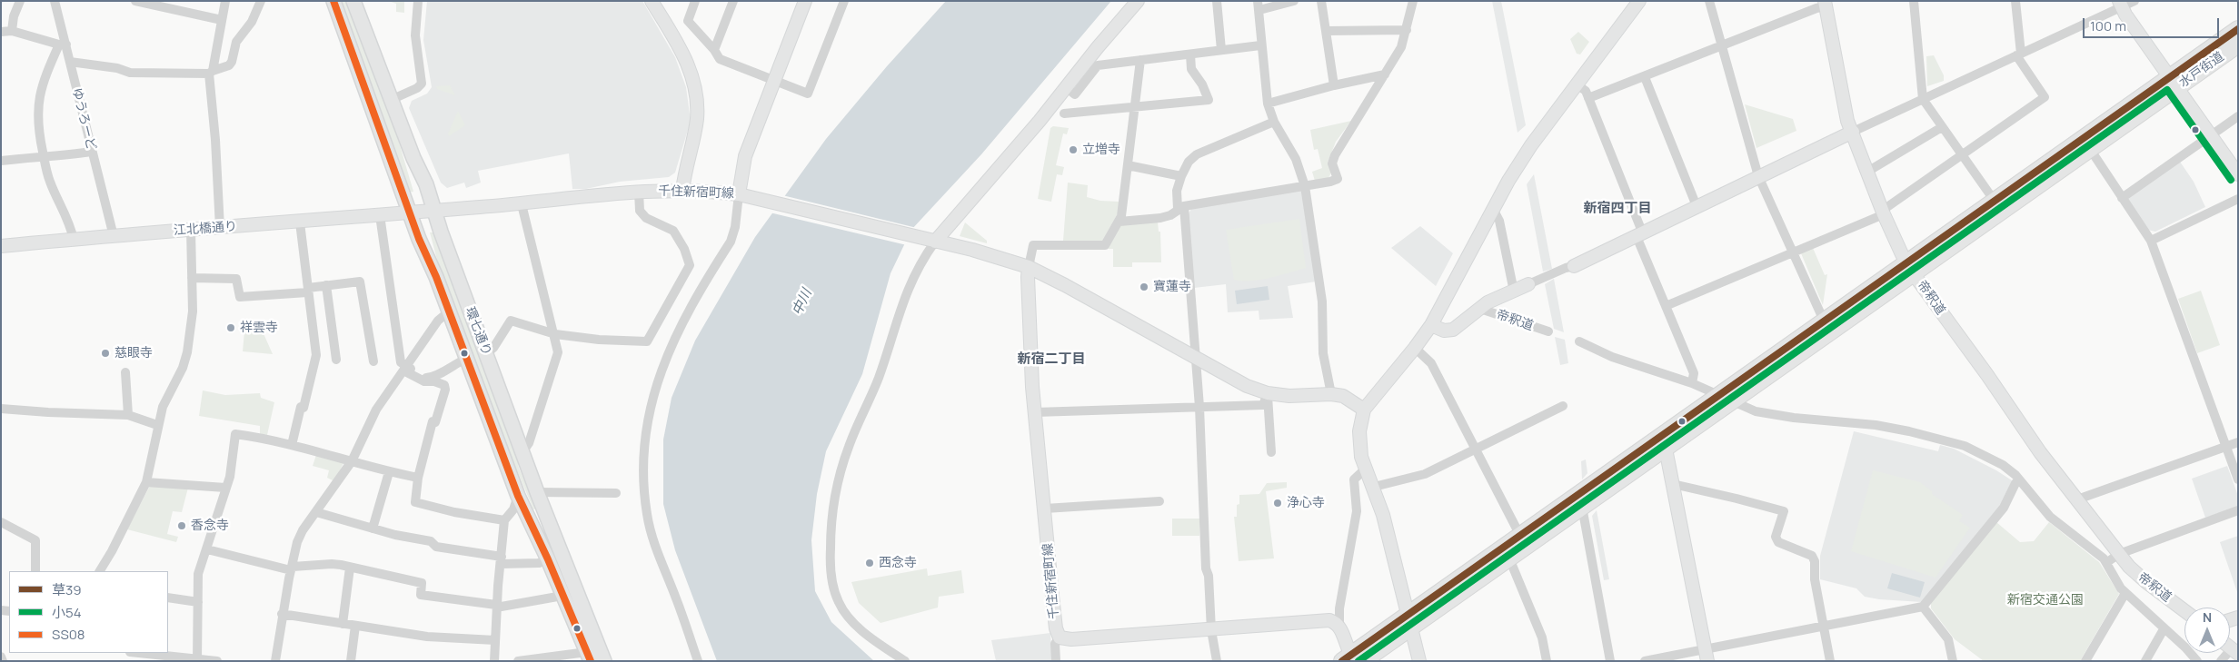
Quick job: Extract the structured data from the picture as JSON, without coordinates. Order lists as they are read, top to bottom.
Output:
{
  "streets": {
    "highway": ["水戸街道"],
    "main road": ["環七通り"],
    "street": [
      "ゆうろーど",
      "千住新宿町線",
      "江北橋通り",
      "帝釈道"
    ]
  },
  "crossings": [
    ["水戸街道", "帝釈道"],
    ["ゆうろーど", "江北橋通り"],
    ["千住新宿町線", "江北橋通り"],
    ["千住新宿町線", "環七通り"],
    ["江北橋通り", "環七通り"]
  ],
  "districts": ["新宿四丁目", "新宿二丁目"],
  "water": ["中川"],
  "parks": ["新宿交通公園"],
  "places": [
    "立増寺",
    "寶蓮寺",
    "祥雲寺",
    "慈眼寺",
    "浄心寺",
    "香念寺",
    "西念寺"
  ],
  "lines": ["transit line SS08", "transit line 草39", "transit line 小54"],
  "legend": ["草39", "小54", "SS08"],
  "scale_bar": "100 m",
  "north": "top"
}
